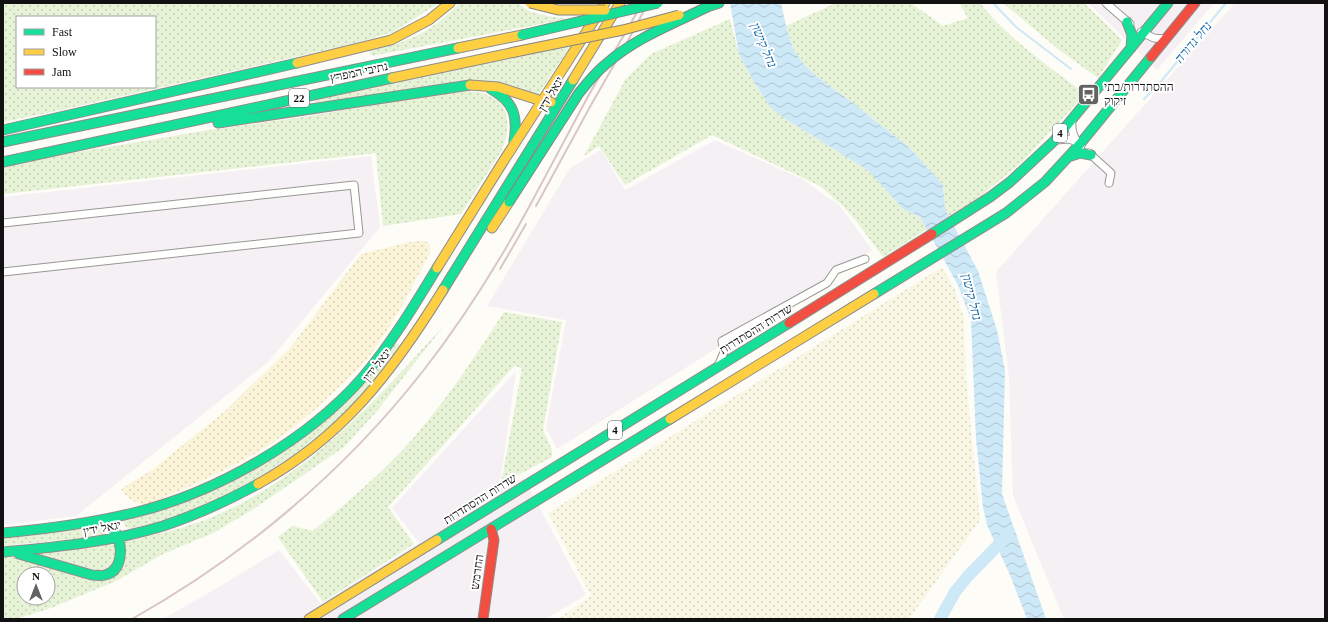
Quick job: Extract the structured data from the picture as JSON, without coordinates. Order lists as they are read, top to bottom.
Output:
{
  "streets": {
    "main road": [
      "נתיבי המפרץ",
      "יגאל ידין",
      "22",
      "4",
      "שדרות ההסתדרות",
      "החרמש"
    ]
  },
  "crossings": [
    ["4", "החרמש"]
  ],
  "water": ["נחל גדורה", "נחל קישון"],
  "places": {
    "bus stop": ["ההסתדרות/בתי זיקוק"]
  },
  "legend": ["Fast", "Slow", "Jam"],
  "north": "top"
}
